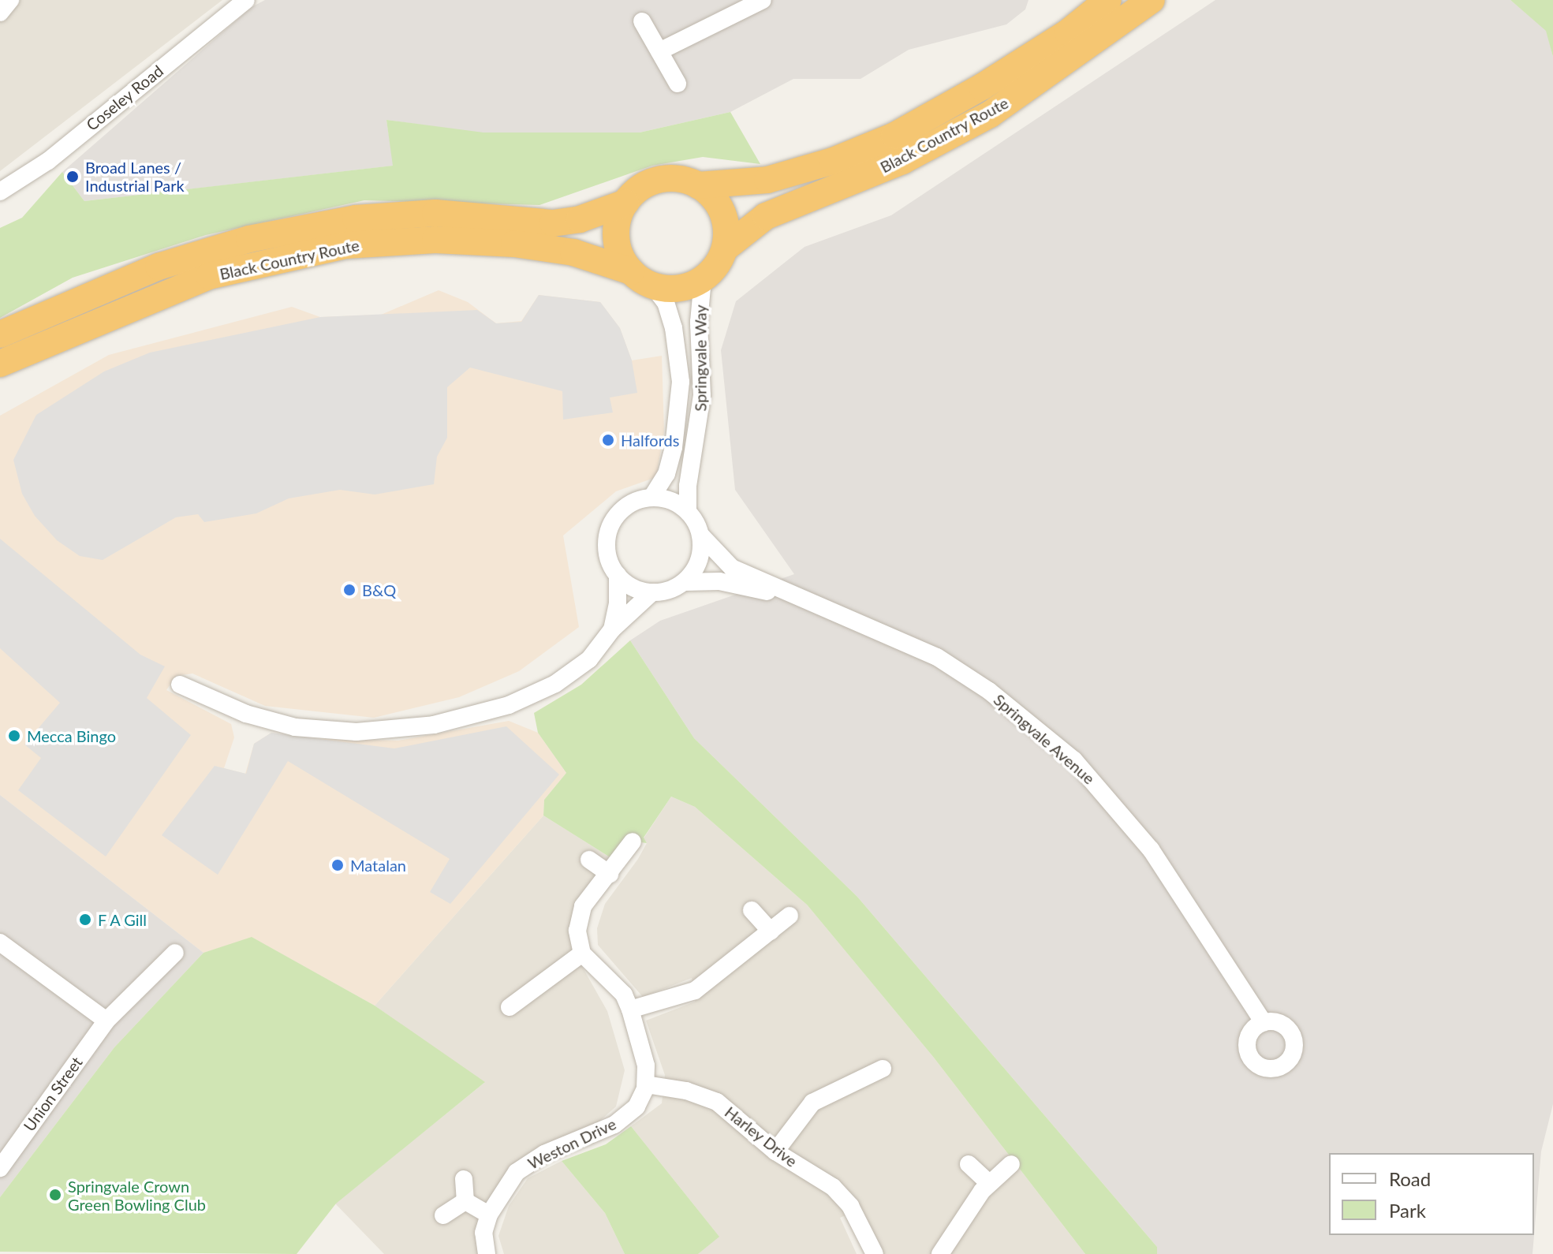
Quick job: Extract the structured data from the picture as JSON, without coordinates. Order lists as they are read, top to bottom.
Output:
{
  "streets": {
    "highway": ["Black Country Route"],
    "street": [
      "Coseley Road",
      "Springvale Way",
      "Springvale Avenue",
      "Union Street",
      "Harley Drive",
      "Weston Drive"
    ]
  },
  "crossings": [
    ["Black Country Route", "Springvale Way"],
    ["Springvale Way", "Springvale Avenue"],
    ["Harley Drive", "Weston Drive"]
  ],
  "places": [
    "Broad Lanes / Industrial Park",
    "Halfords",
    "B&Q",
    "Mecca Bingo",
    "Matalan",
    "F A Gill",
    "Springvale Crown Green Bowling Club"
  ],
  "legend": ["Road", "Park"]
}
